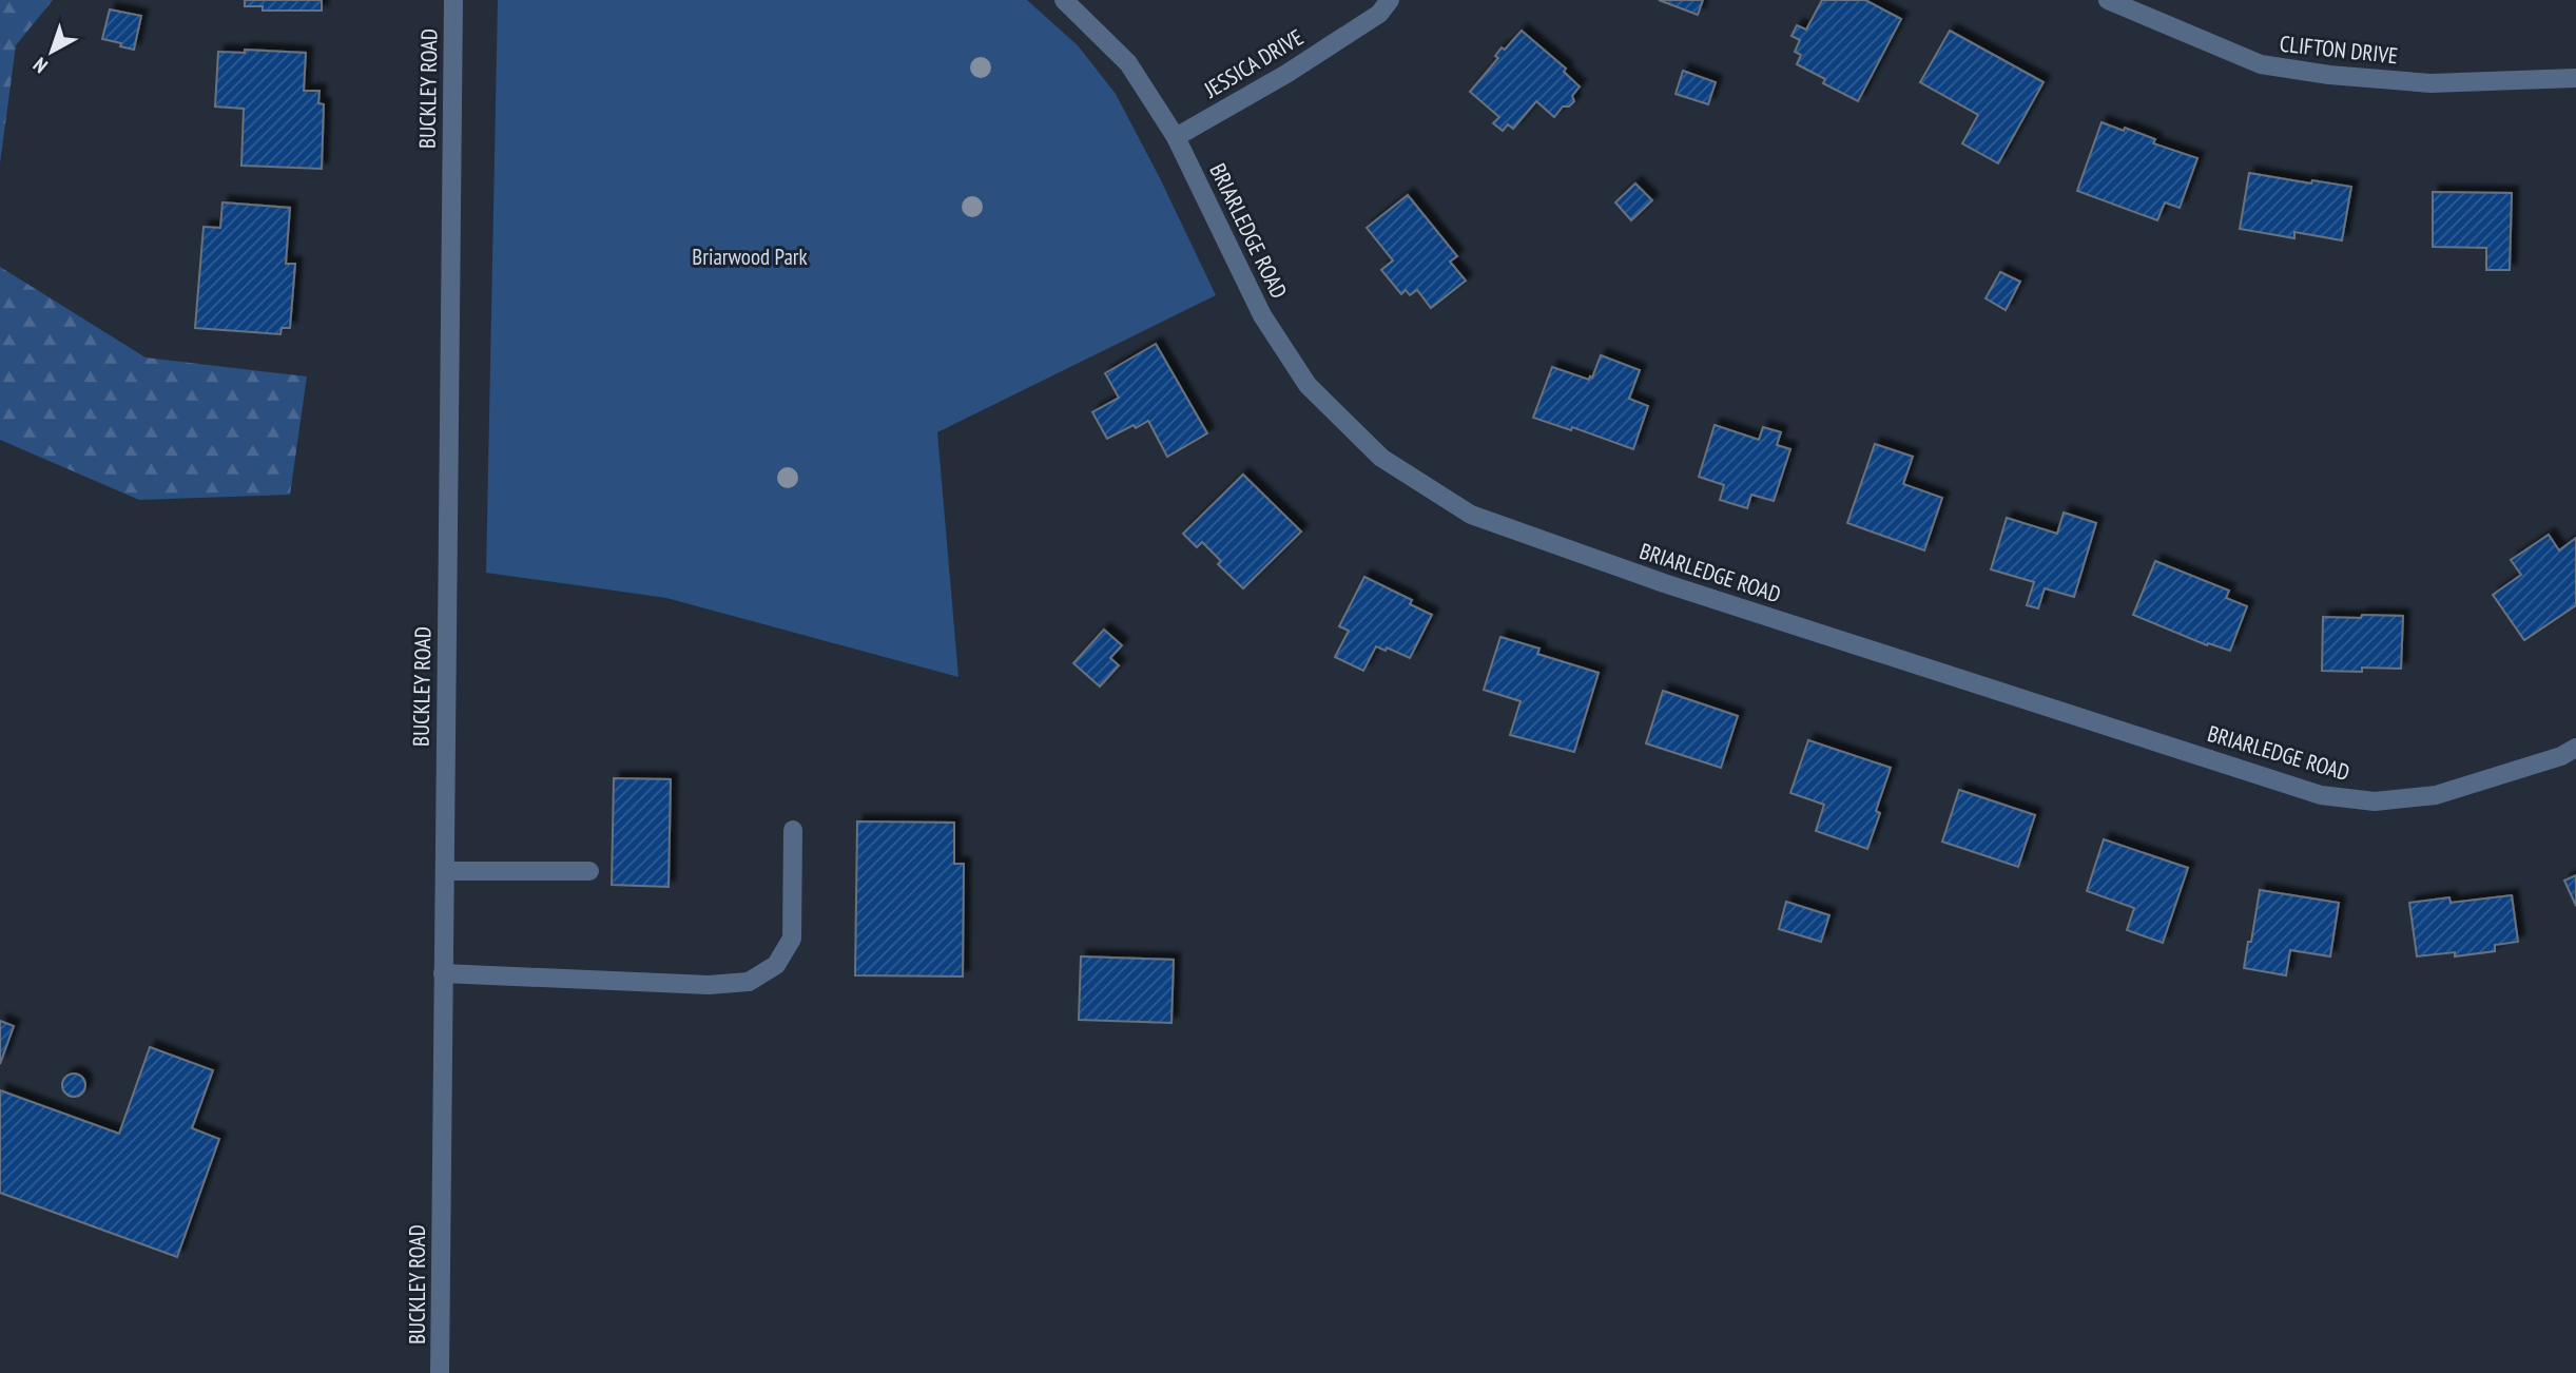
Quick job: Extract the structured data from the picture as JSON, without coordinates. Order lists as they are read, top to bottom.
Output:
{
  "streets": {
    "street": [
      "CLIFTON DRIVE",
      "JESSICA DRIVE",
      "BUCKLEY ROAD",
      "BRIARLEDGE ROAD"
    ]
  },
  "crossings": [
    ["JESSICA DRIVE", "BRIARLEDGE ROAD"]
  ],
  "parks": ["Briarwood Park"],
  "north": "bottom left"
}
